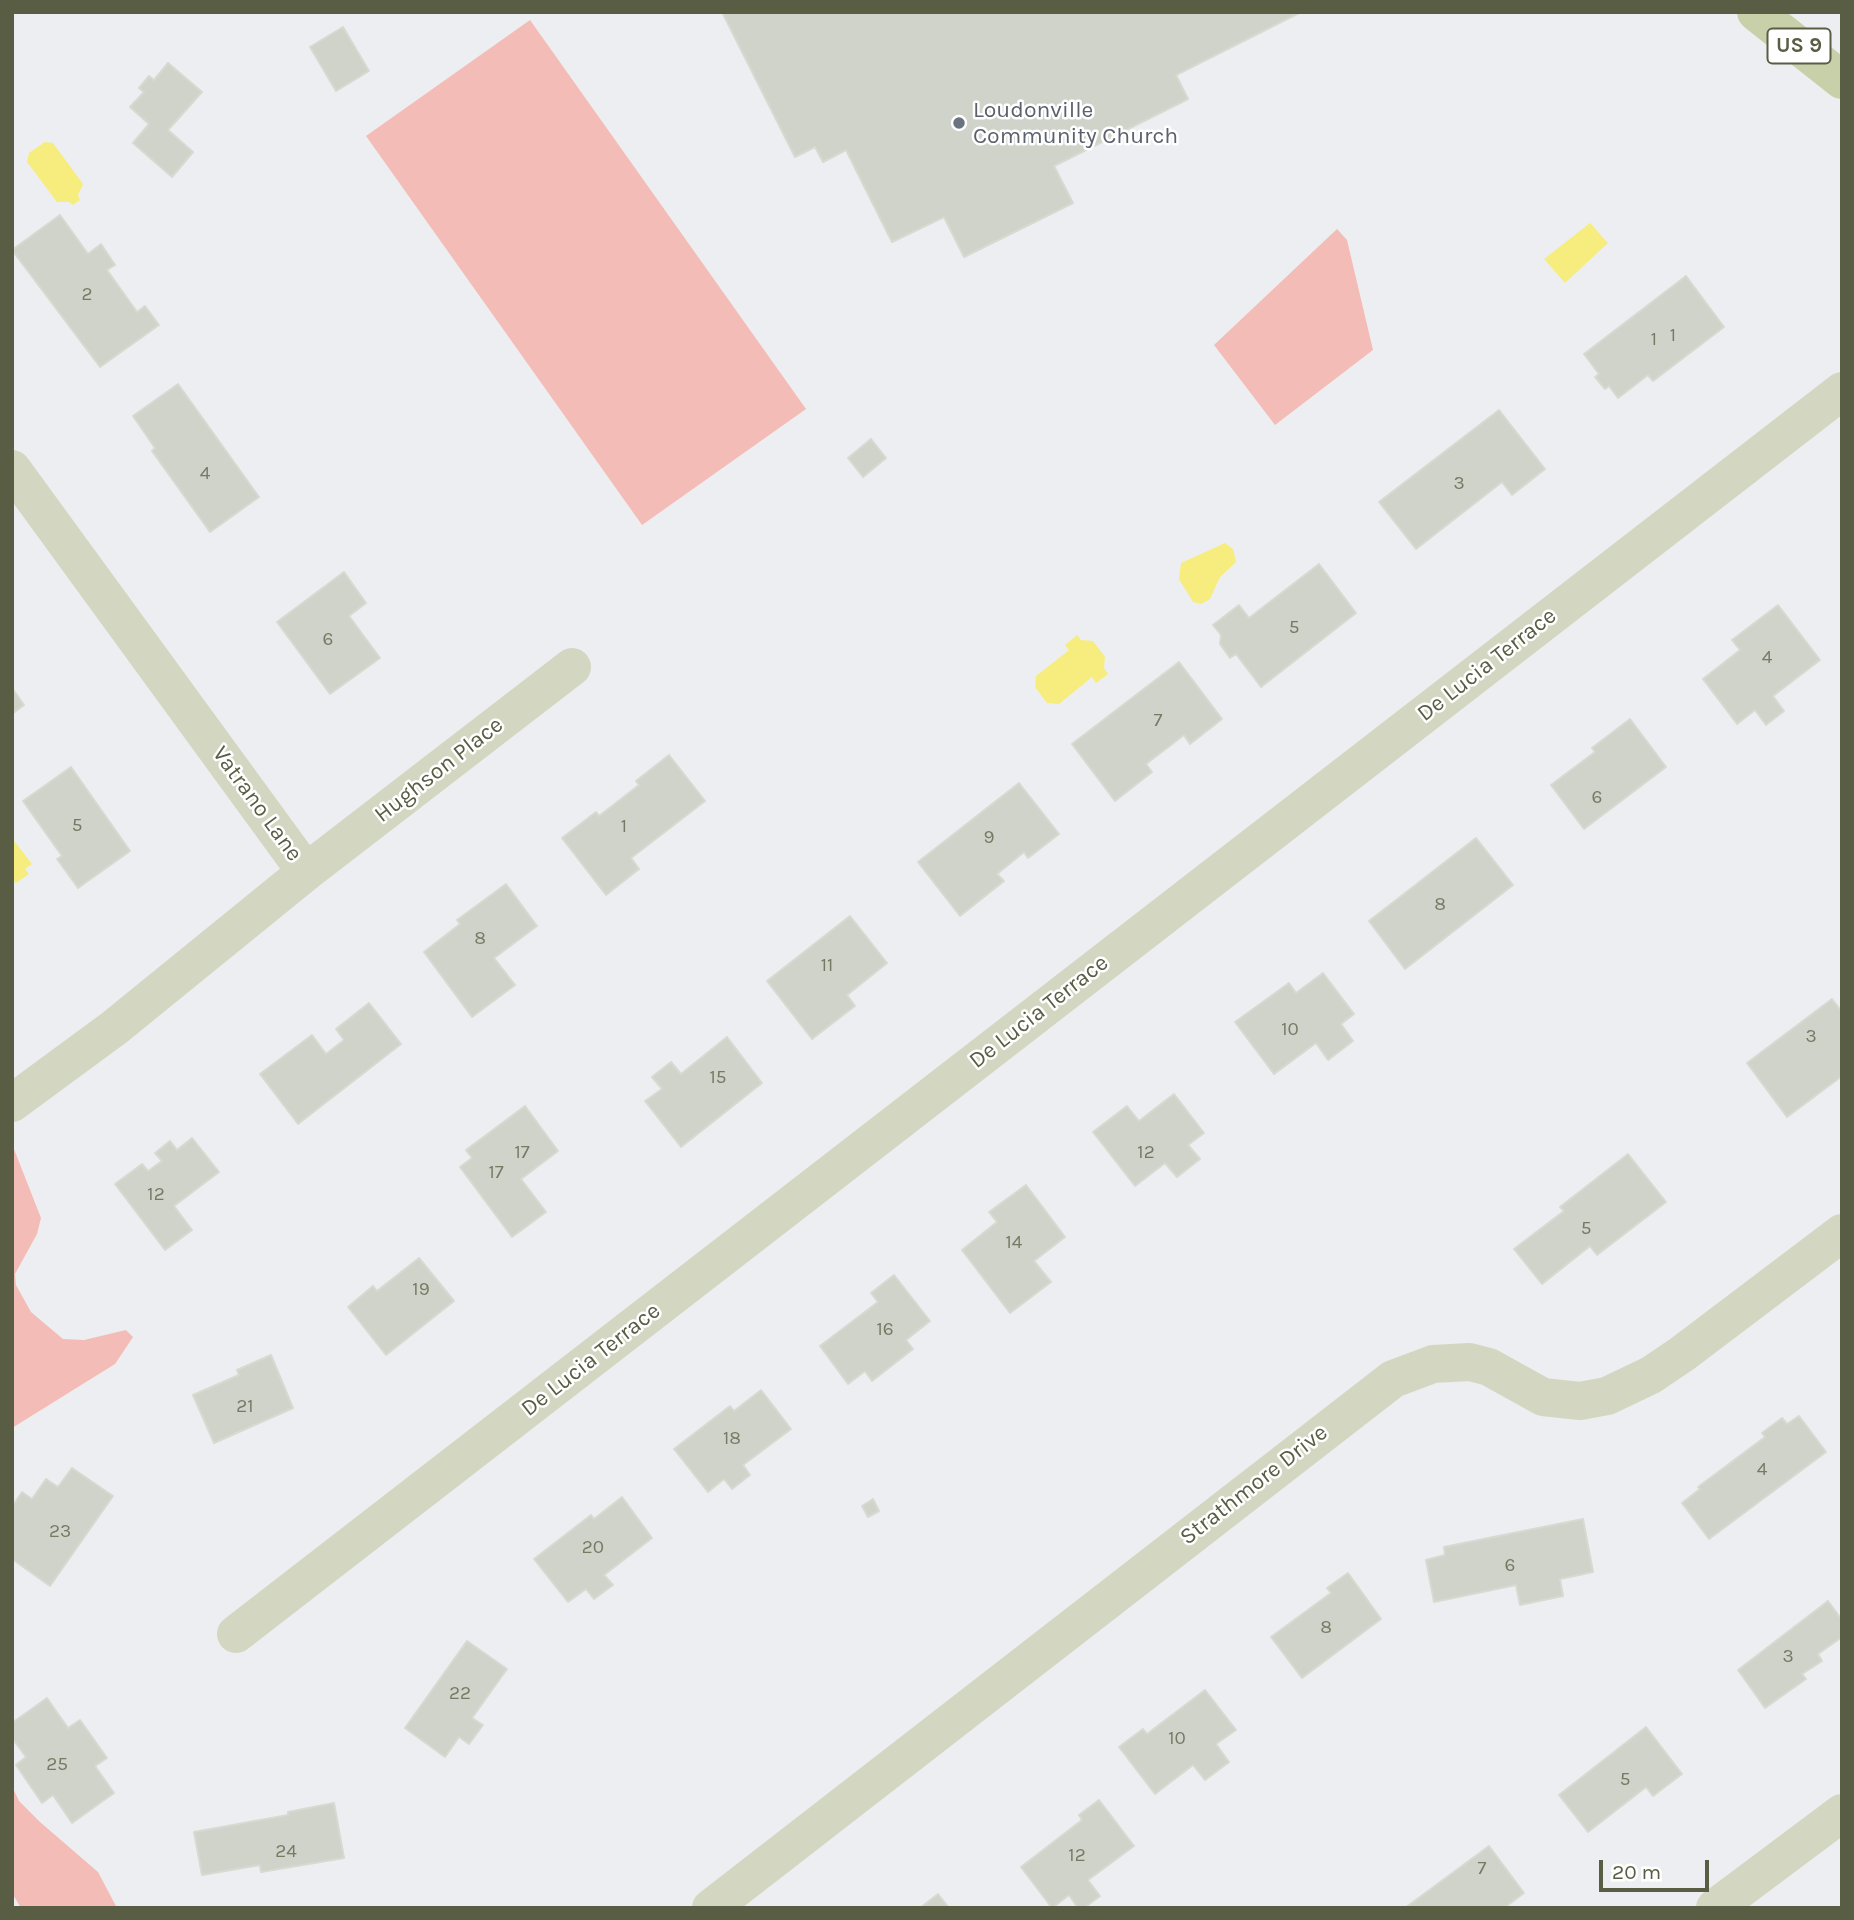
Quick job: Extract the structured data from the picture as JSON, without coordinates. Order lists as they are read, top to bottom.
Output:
{
  "streets": {
    "main road": ["US 9"],
    "street": [
      "De Lucia Terrace",
      "Hughson Place",
      "Vatrano Lane",
      "Strathmore Drive"
    ]
  },
  "crossings": [
    ["Hughson Place", "Vatrano Lane"]
  ],
  "places": ["Loudonville Community Church"],
  "house_numbers": [
    "2",
    "1",
    "1",
    "4",
    "3",
    "5",
    "6",
    "4",
    "7",
    "6",
    "5",
    "1",
    "9",
    "8",
    "8",
    "11",
    "10",
    "3",
    "15",
    "17",
    "12",
    "17",
    "12",
    "5",
    "14",
    "19",
    "16",
    "21",
    "18",
    "4",
    "23",
    "20",
    "6",
    "8",
    "3",
    "22",
    "10",
    "25",
    "5",
    "24",
    "12",
    "7"
  ],
  "scale_bar": "20 m"
}
